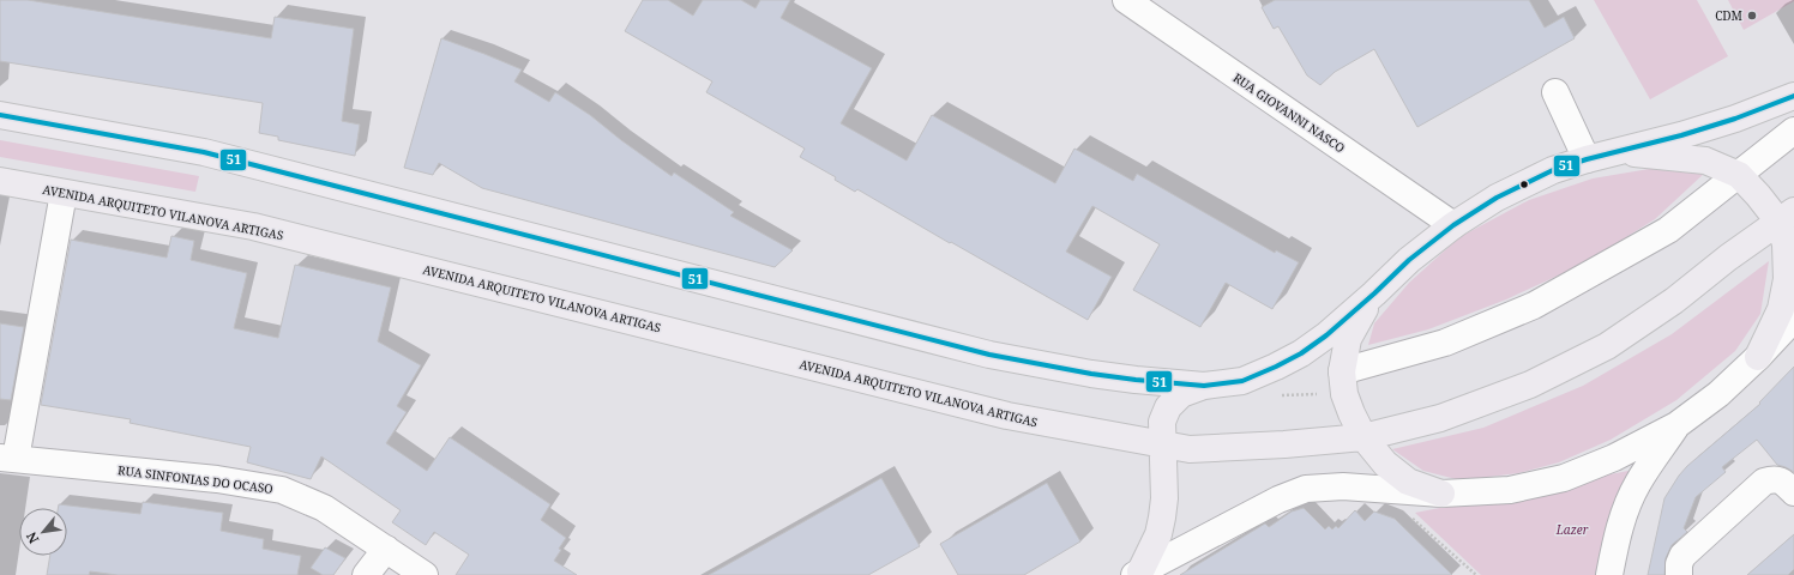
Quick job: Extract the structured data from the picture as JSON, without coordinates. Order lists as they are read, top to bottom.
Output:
{
  "streets": {
    "main road": ["AVENIDA ARQUITETO VILANOVA ARTIGAS"],
    "street": ["RUA GIOVANNI NASCO", "RUA SINFONIAS DO OCASO"]
  },
  "parks": ["Lazer"],
  "places": ["CDM"],
  "lines": ["transit line 51"],
  "north": "bottom left"
}
